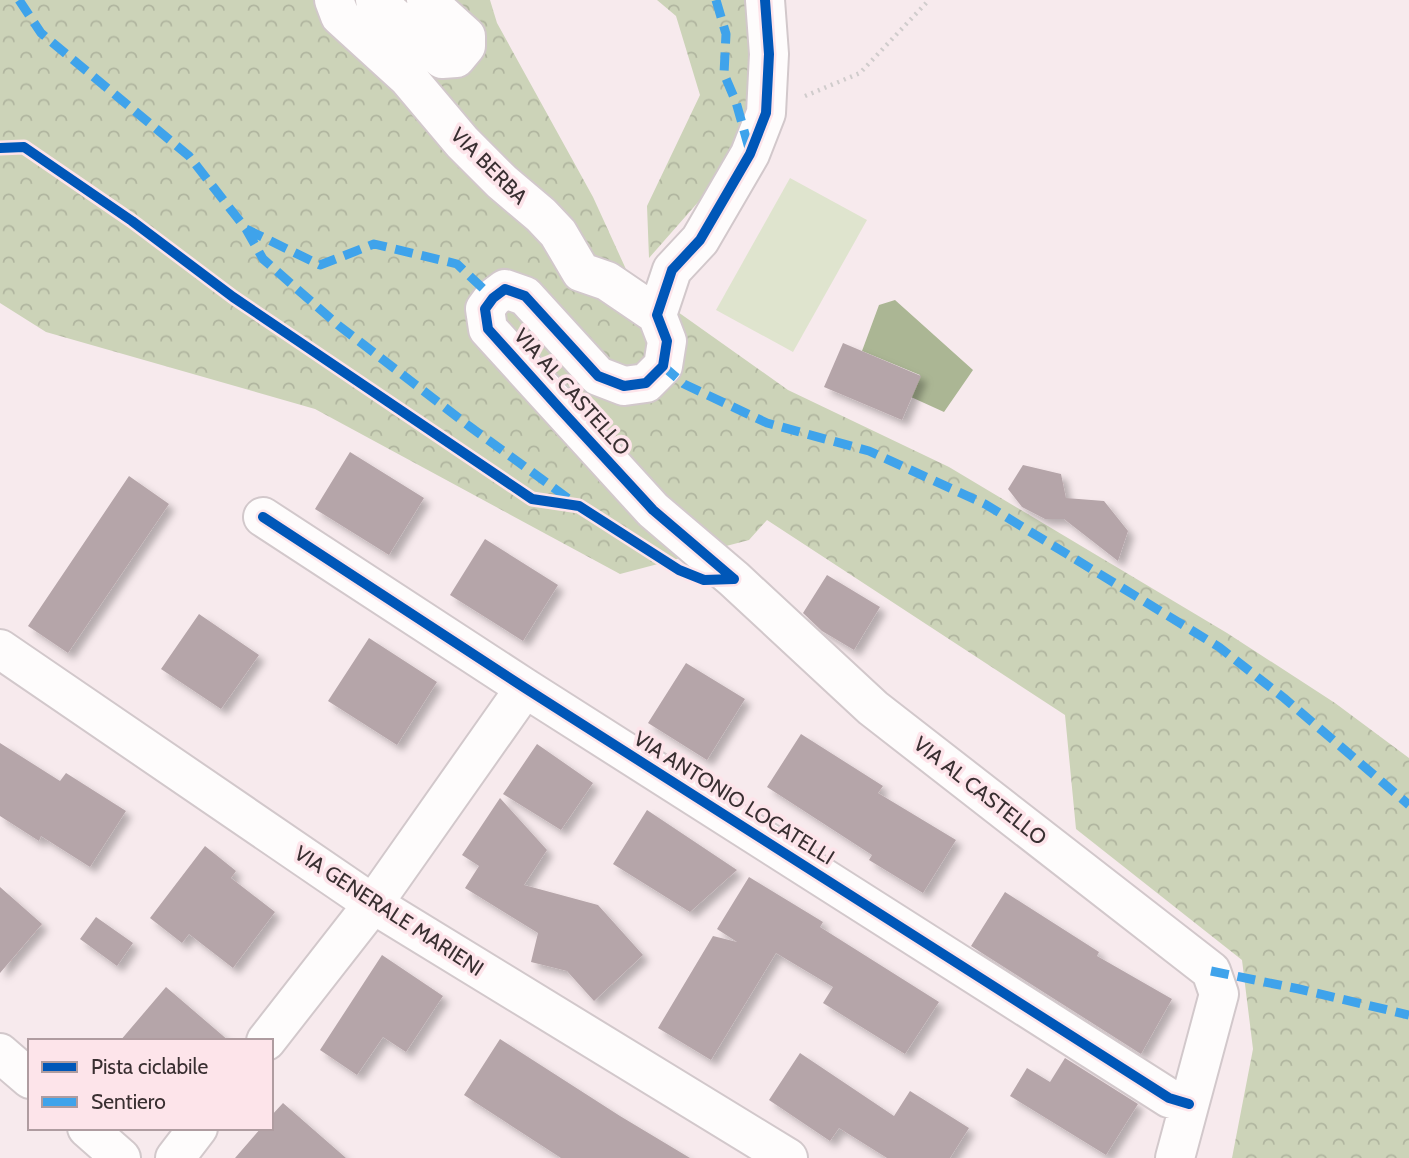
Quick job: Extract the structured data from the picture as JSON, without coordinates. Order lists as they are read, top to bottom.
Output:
{
  "streets": {
    "street": [
      "VIA BERBA",
      "VIA AL CASTELLO",
      "VIA ANTONIO LOCATELLI",
      "VIA GENERALE MARIENI"
    ]
  },
  "crossings": [
    ["VIA BERBA", "VIA AL CASTELLO"],
    ["VIA AL CASTELLO", "VIA ANTONIO LOCATELLI"]
  ],
  "legend": ["Pista ciclabile", "Sentiero"]
}
